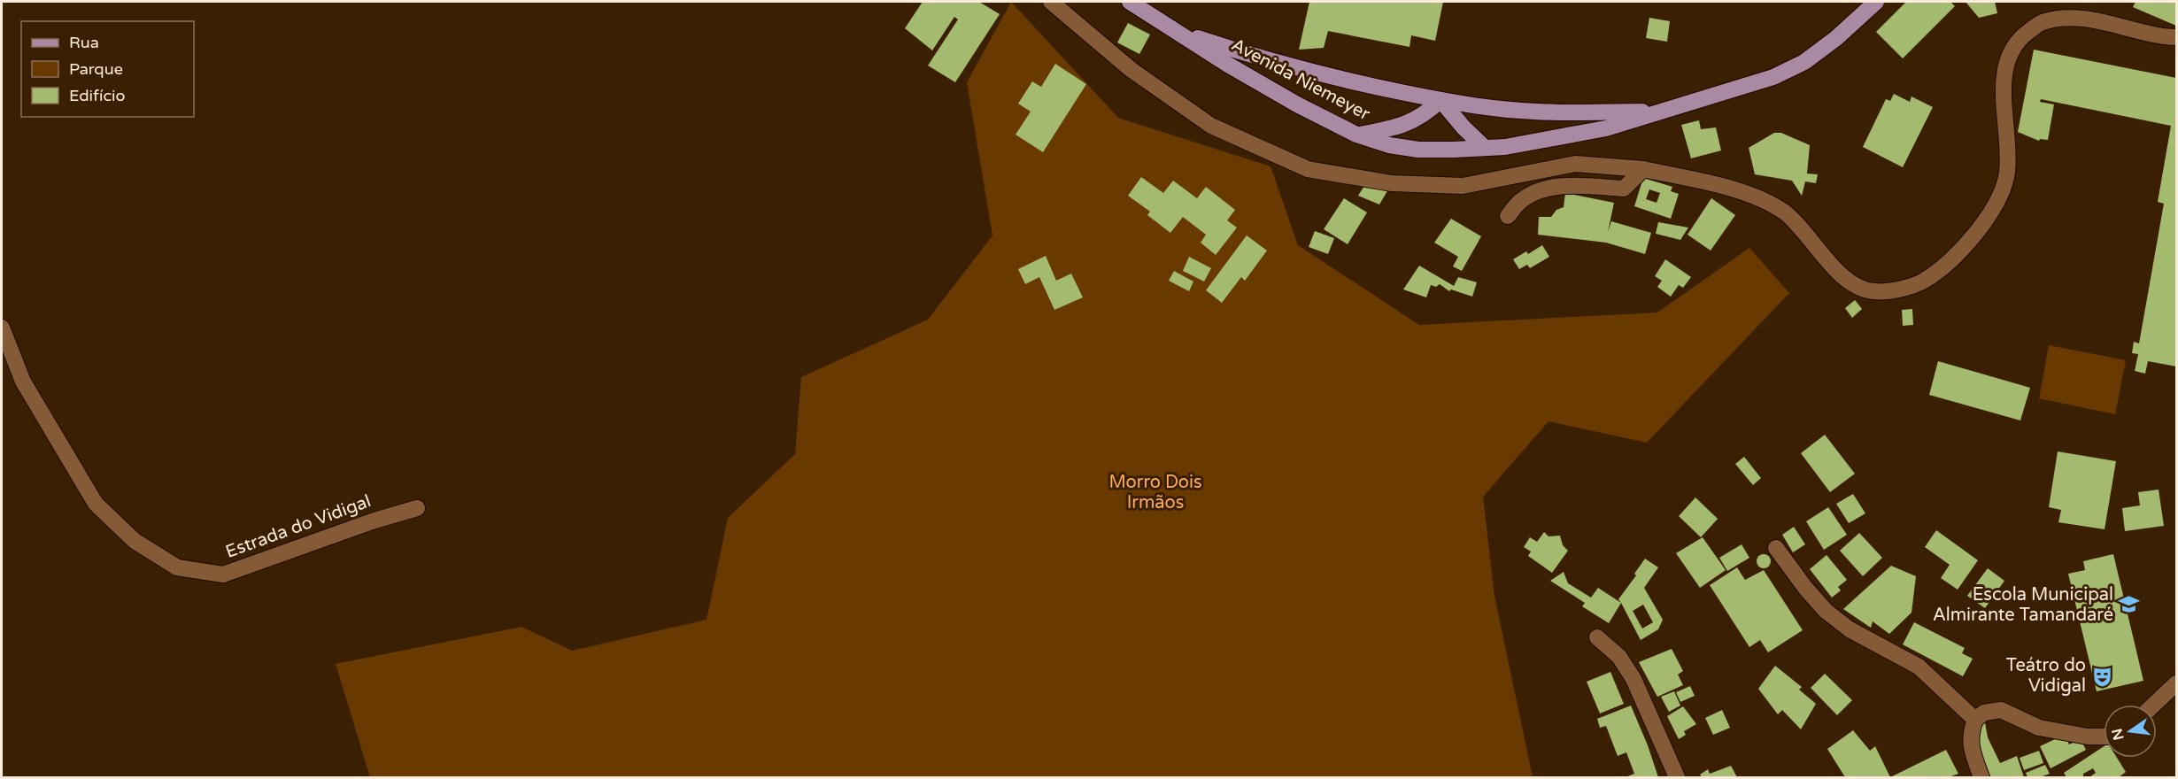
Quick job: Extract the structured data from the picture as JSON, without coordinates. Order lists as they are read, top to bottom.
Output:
{
  "streets": {
    "main road": ["Avenida Niemeyer"],
    "street": ["Estrada do Vidigal"]
  },
  "parks": ["Morro Dois Irmãos"],
  "places": {
    "school or university": ["Escola Municipal Almirante Tamandaré"],
    "theatre": ["Teátro do Vidigal"]
  },
  "legend": ["Rua", "Parque", "Edifício"],
  "north": "left"
}
